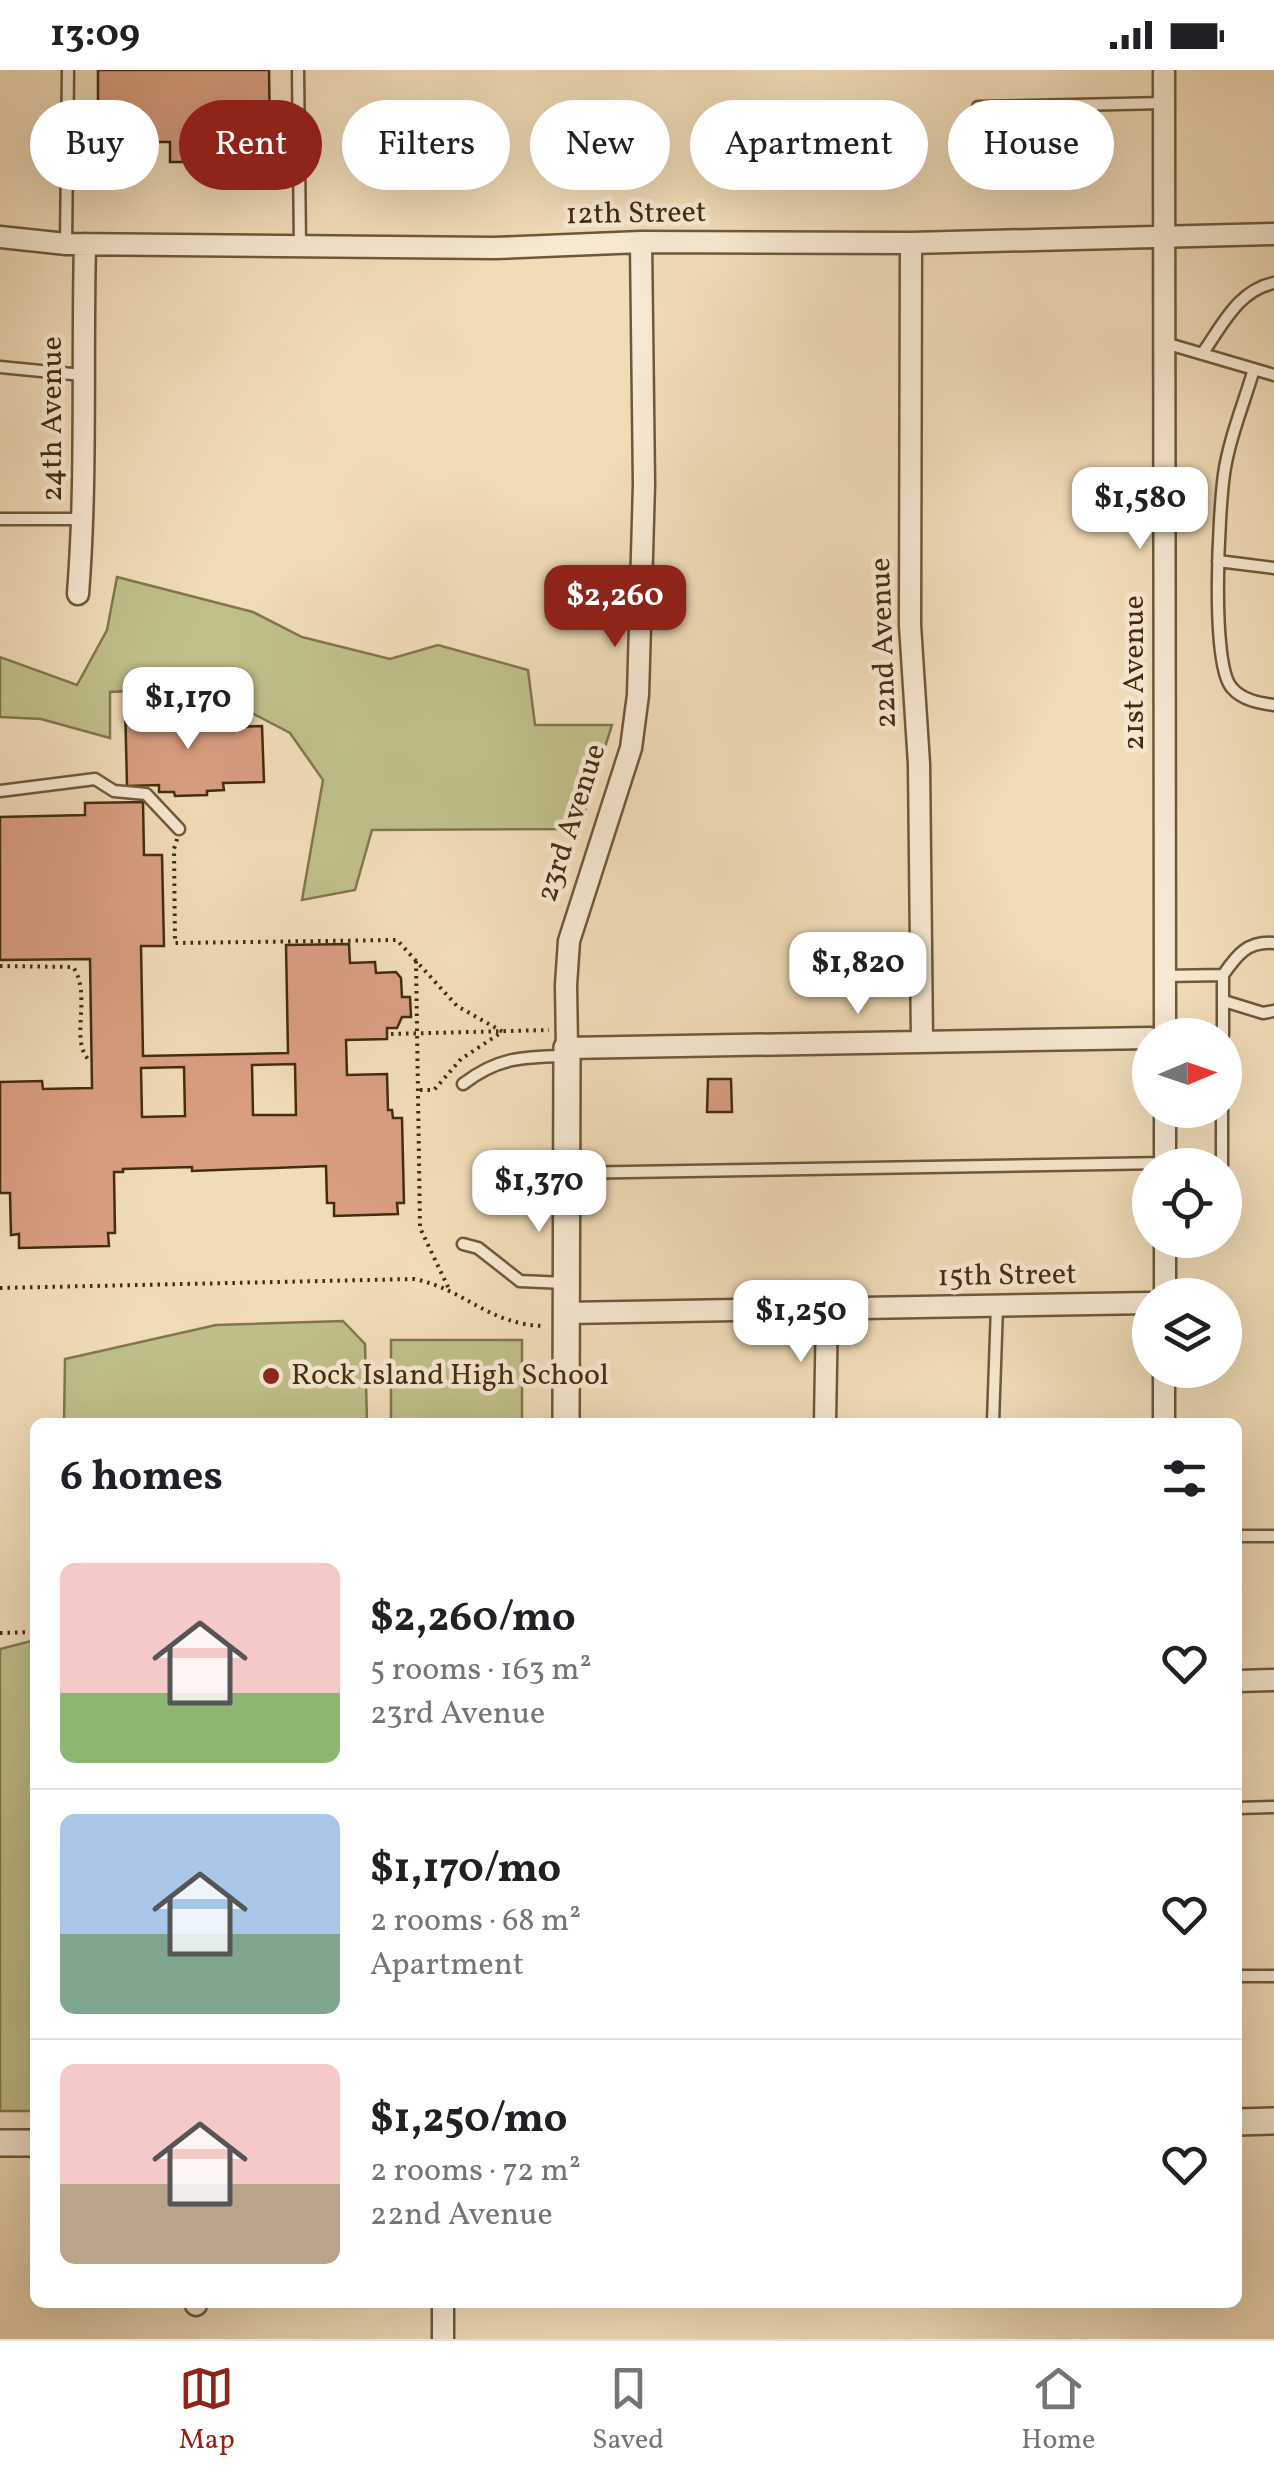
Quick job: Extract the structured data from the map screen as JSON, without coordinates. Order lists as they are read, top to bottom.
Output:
{
  "streets": {
    "street": [
      "12th Street",
      "24th Avenue",
      "22nd Avenue",
      "21st Avenue",
      "23rd Avenue",
      "15th Street"
    ]
  },
  "crossings": [
    ["12th Street", "24th Avenue"],
    ["12th Street", "22nd Avenue"],
    ["12th Street", "21st Avenue"],
    ["12th Street", "23rd Avenue"],
    ["23rd Avenue", "15th Street"]
  ],
  "places": ["Rock Island High School"],
  "north": "right",
  "page": {
    "status": "13:09",
    "chip": [
      "Buy",
      "Rent",
      "Filters",
      "New",
      "Apartment",
      "House"
    ],
    "price": [
      "$1,580",
      "$2,260",
      "$1,170",
      "$1,820",
      "$1,370",
      "$1,250"
    ],
    "heading": "6 homes",
    "list": [
      {
        "name": "$2,260/mo",
        "note": "5 rooms · 163 m² · 23rd Avenue"
      },
      {
        "name": "$1,170/mo",
        "note": "2 rooms · 68 m² · Apartment"
      },
      {
        "name": "$1,250/mo",
        "note": "2 rooms · 72 m² · 22nd Avenue"
      }
    ],
    "tabs": ["Map", "Saved", "Home"]
  }
}
